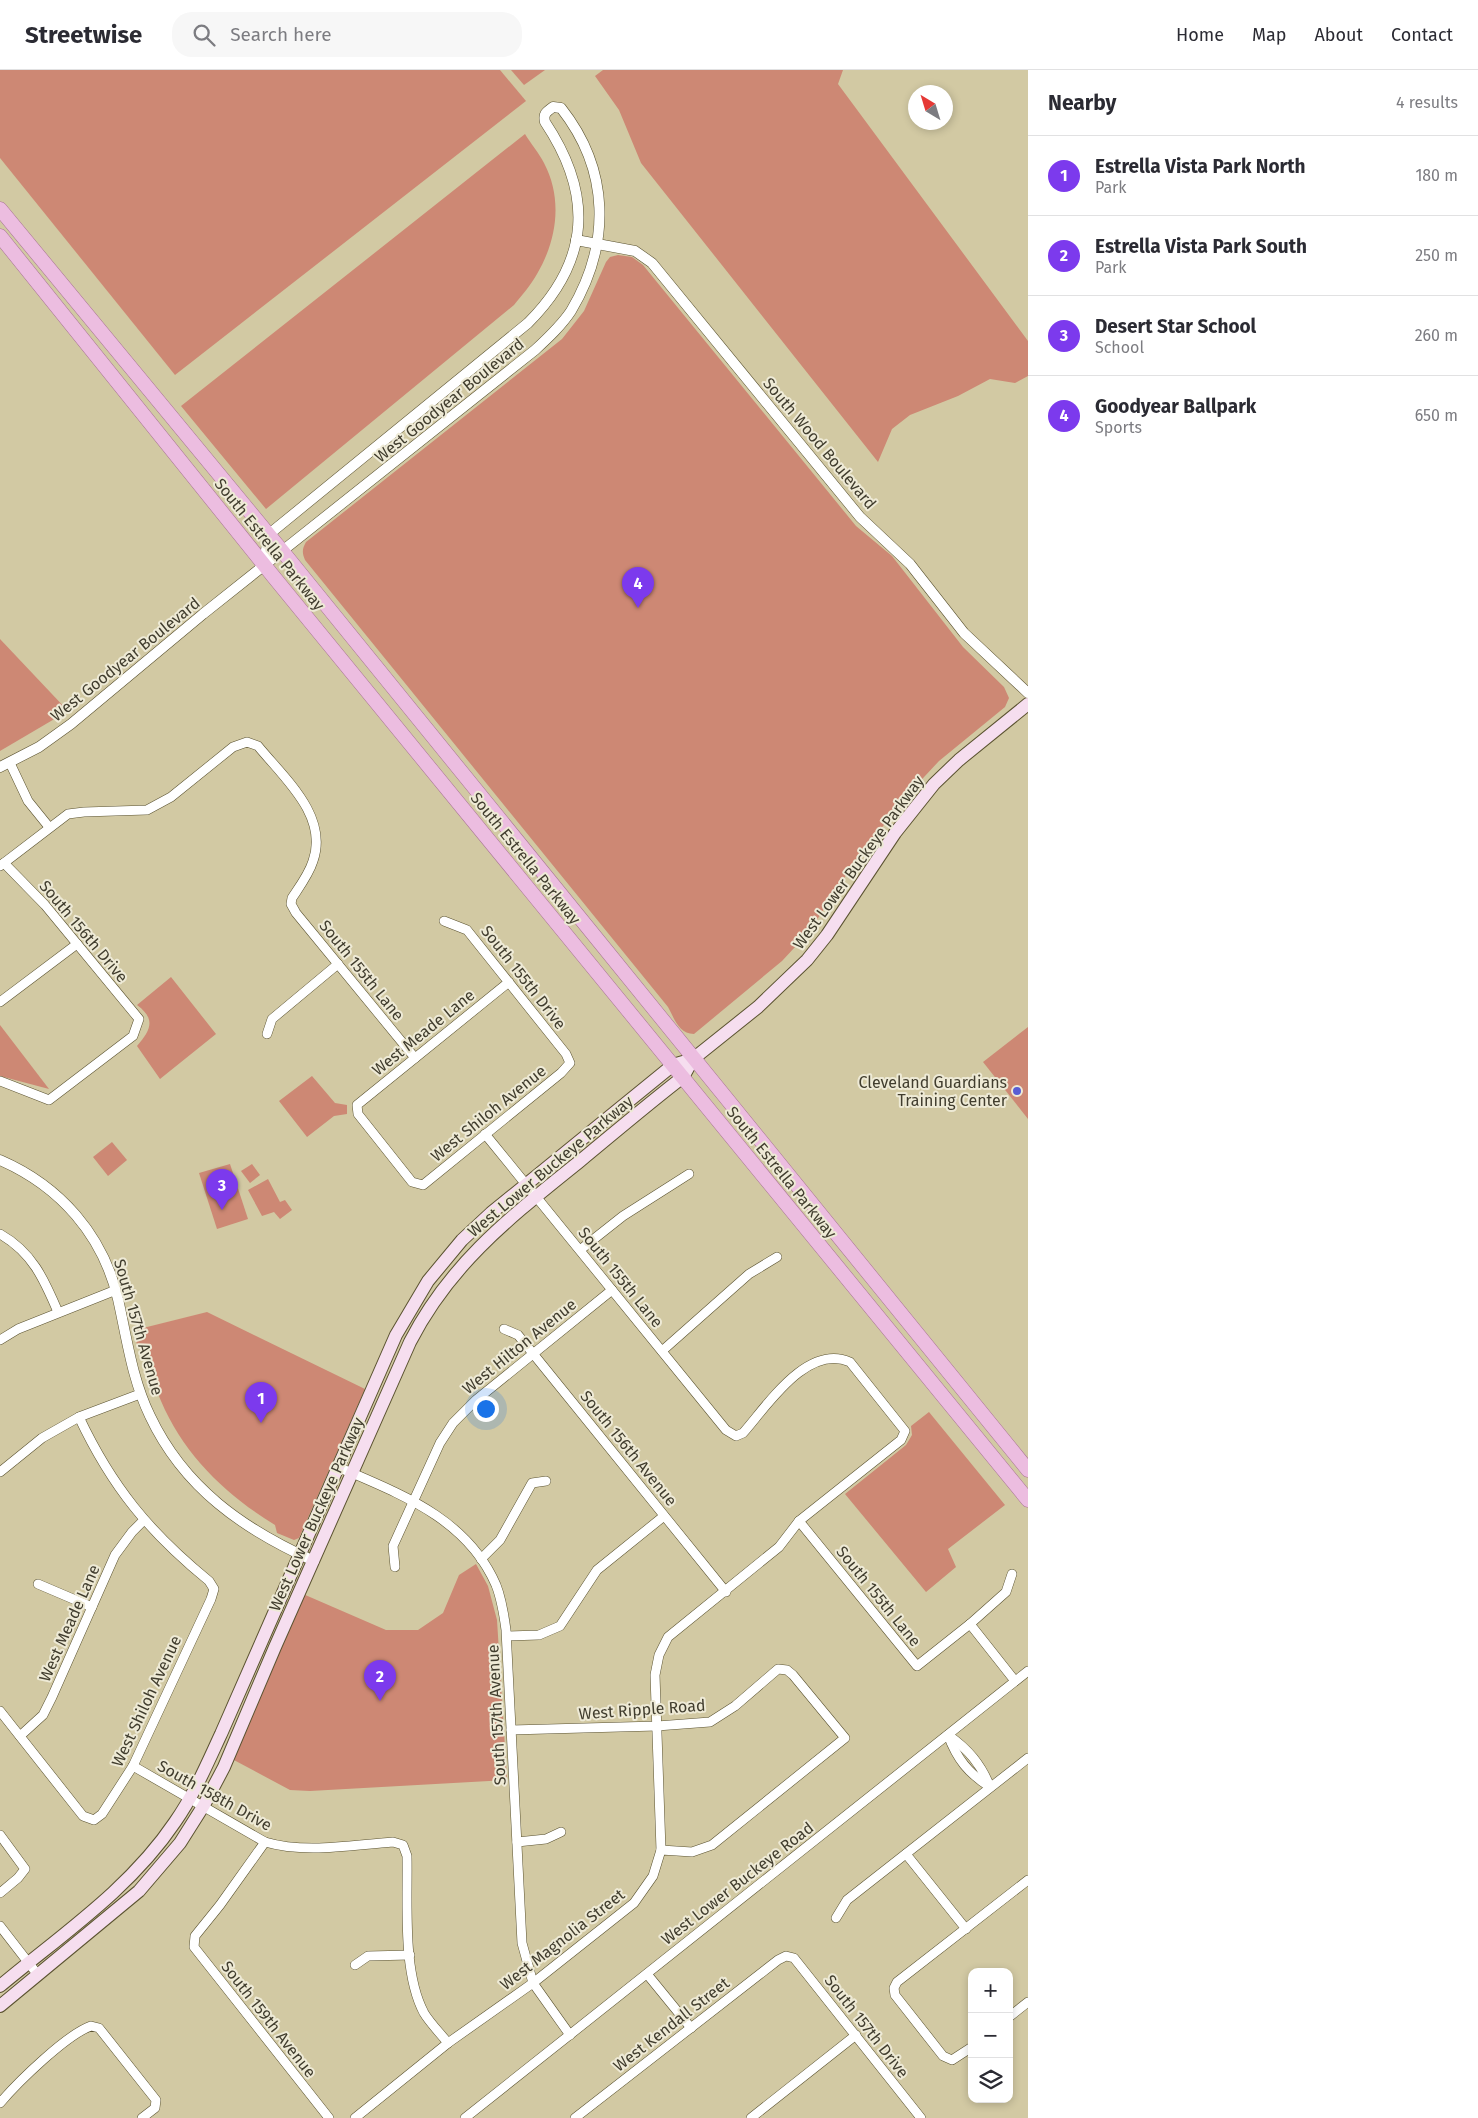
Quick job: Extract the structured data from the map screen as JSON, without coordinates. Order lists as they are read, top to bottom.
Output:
{
  "streets": {
    "main road": ["South Estrella Parkway", "West Lower Buckeye Parkway"],
    "street": [
      "West Goodyear Boulevard",
      "South Wood Boulevard",
      "South 156th Drive",
      "South 155th Lane",
      "South 155th Drive",
      "West Meade Lane",
      "West Shiloh Avenue",
      "South 157th Avenue",
      "West Hilton Avenue",
      "South 156th Avenue",
      "West Ripple Road",
      "South 158th Drive",
      "West Lower Buckeye Road",
      "West Magnolia Street",
      "South 159th Avenue",
      "West Kendall Street",
      "South 157th Drive"
    ]
  },
  "crossings": [
    ["West Goodyear Boulevard", "South Wood Boulevard"],
    ["West Goodyear Boulevard", "South Estrella Parkway"],
    ["South Estrella Parkway", "West Lower Buckeye Parkway"],
    ["West Lower Buckeye Parkway", "South 155th Lane"],
    ["West Lower Buckeye Parkway", "South 157th Avenue"],
    ["West Lower Buckeye Parkway", "South 158th Drive"],
    ["South 155th Lane", "West Meade Lane"],
    ["South 155th Lane", "West Shiloh Avenue"],
    ["South 155th Lane", "West Hilton Avenue"],
    ["South 155th Drive", "West Meade Lane"],
    ["South 155th Drive", "West Shiloh Avenue"],
    ["West Meade Lane", "West Shiloh Avenue"],
    ["West Shiloh Avenue", "South 158th Drive"],
    ["South 157th Avenue", "West Hilton Avenue"],
    ["South 157th Avenue", "West Ripple Road"],
    ["South 157th Avenue", "West Lower Buckeye Road"],
    ["South 157th Avenue", "West Magnolia Street"],
    ["West Hilton Avenue", "South 156th Avenue"],
    ["West Ripple Road", "West Magnolia Street"],
    ["South 158th Drive", "South 159th Avenue"],
    ["West Kendall Street", "South 157th Drive"]
  ],
  "places": ["Cleveland Guardians Training Center"],
  "north": "top left",
  "page": {
    "header": "Streetwise",
    "search": "Search here",
    "nav": [
      "Home",
      "Map",
      "About",
      "Contact"
    ],
    "heading": ["Nearby", "4 results"],
    "list": [
      {
        "mark": "1",
        "name": "Estrella Vista Park North",
        "note": "Park",
        "value": "180 m"
      },
      {
        "mark": "2",
        "name": "Estrella Vista Park South",
        "note": "Park",
        "value": "250 m"
      },
      {
        "mark": "3",
        "name": "Desert Star School",
        "note": "School",
        "value": "260 m"
      },
      {
        "mark": "4",
        "name": "Goodyear Ballpark",
        "note": "Sports",
        "value": "650 m"
      }
    ],
    "pins": [
      "4",
      "3",
      "1",
      "2"
    ],
    "map_buttons": ["+", "−"]
  }
}
